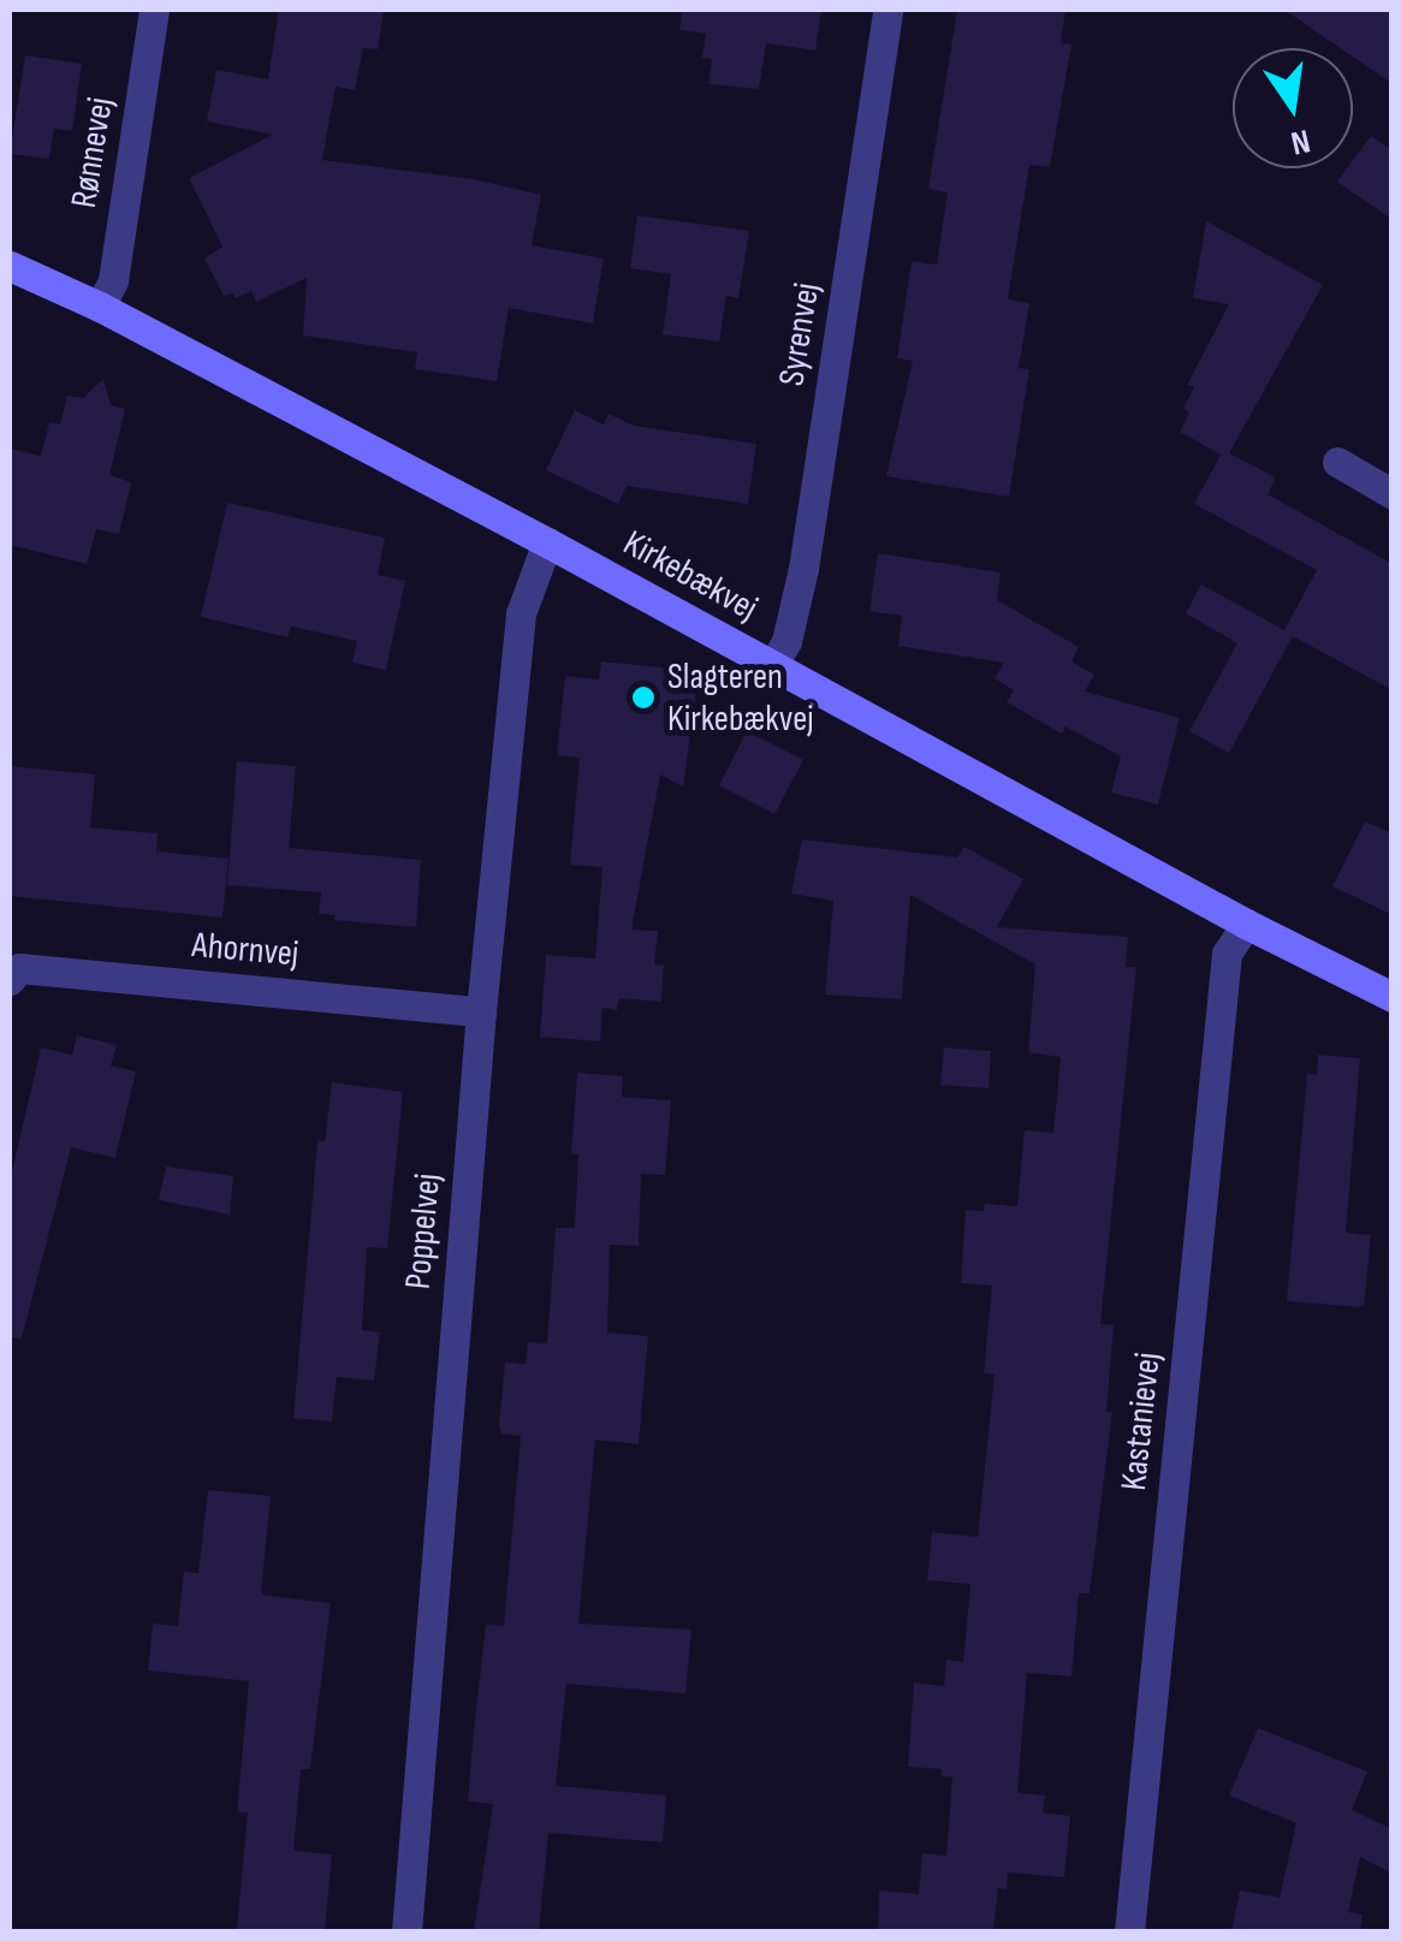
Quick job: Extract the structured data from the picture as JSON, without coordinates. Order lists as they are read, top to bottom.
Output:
{
  "streets": {
    "street": [
      "Rønnevej",
      "Syrenvej",
      "Kirkebækvej",
      "Ahornvej",
      "Poppelvej",
      "Kastanievej"
    ]
  },
  "crossings": [
    ["Rønnevej", "Kirkebækvej"],
    ["Syrenvej", "Kirkebækvej"],
    ["Kirkebækvej", "Poppelvej"],
    ["Kirkebækvej", "Kastanievej"],
    ["Ahornvej", "Poppelvej"]
  ],
  "places": ["Slagteren Kirkebækvej"],
  "north": "bottom"
}
